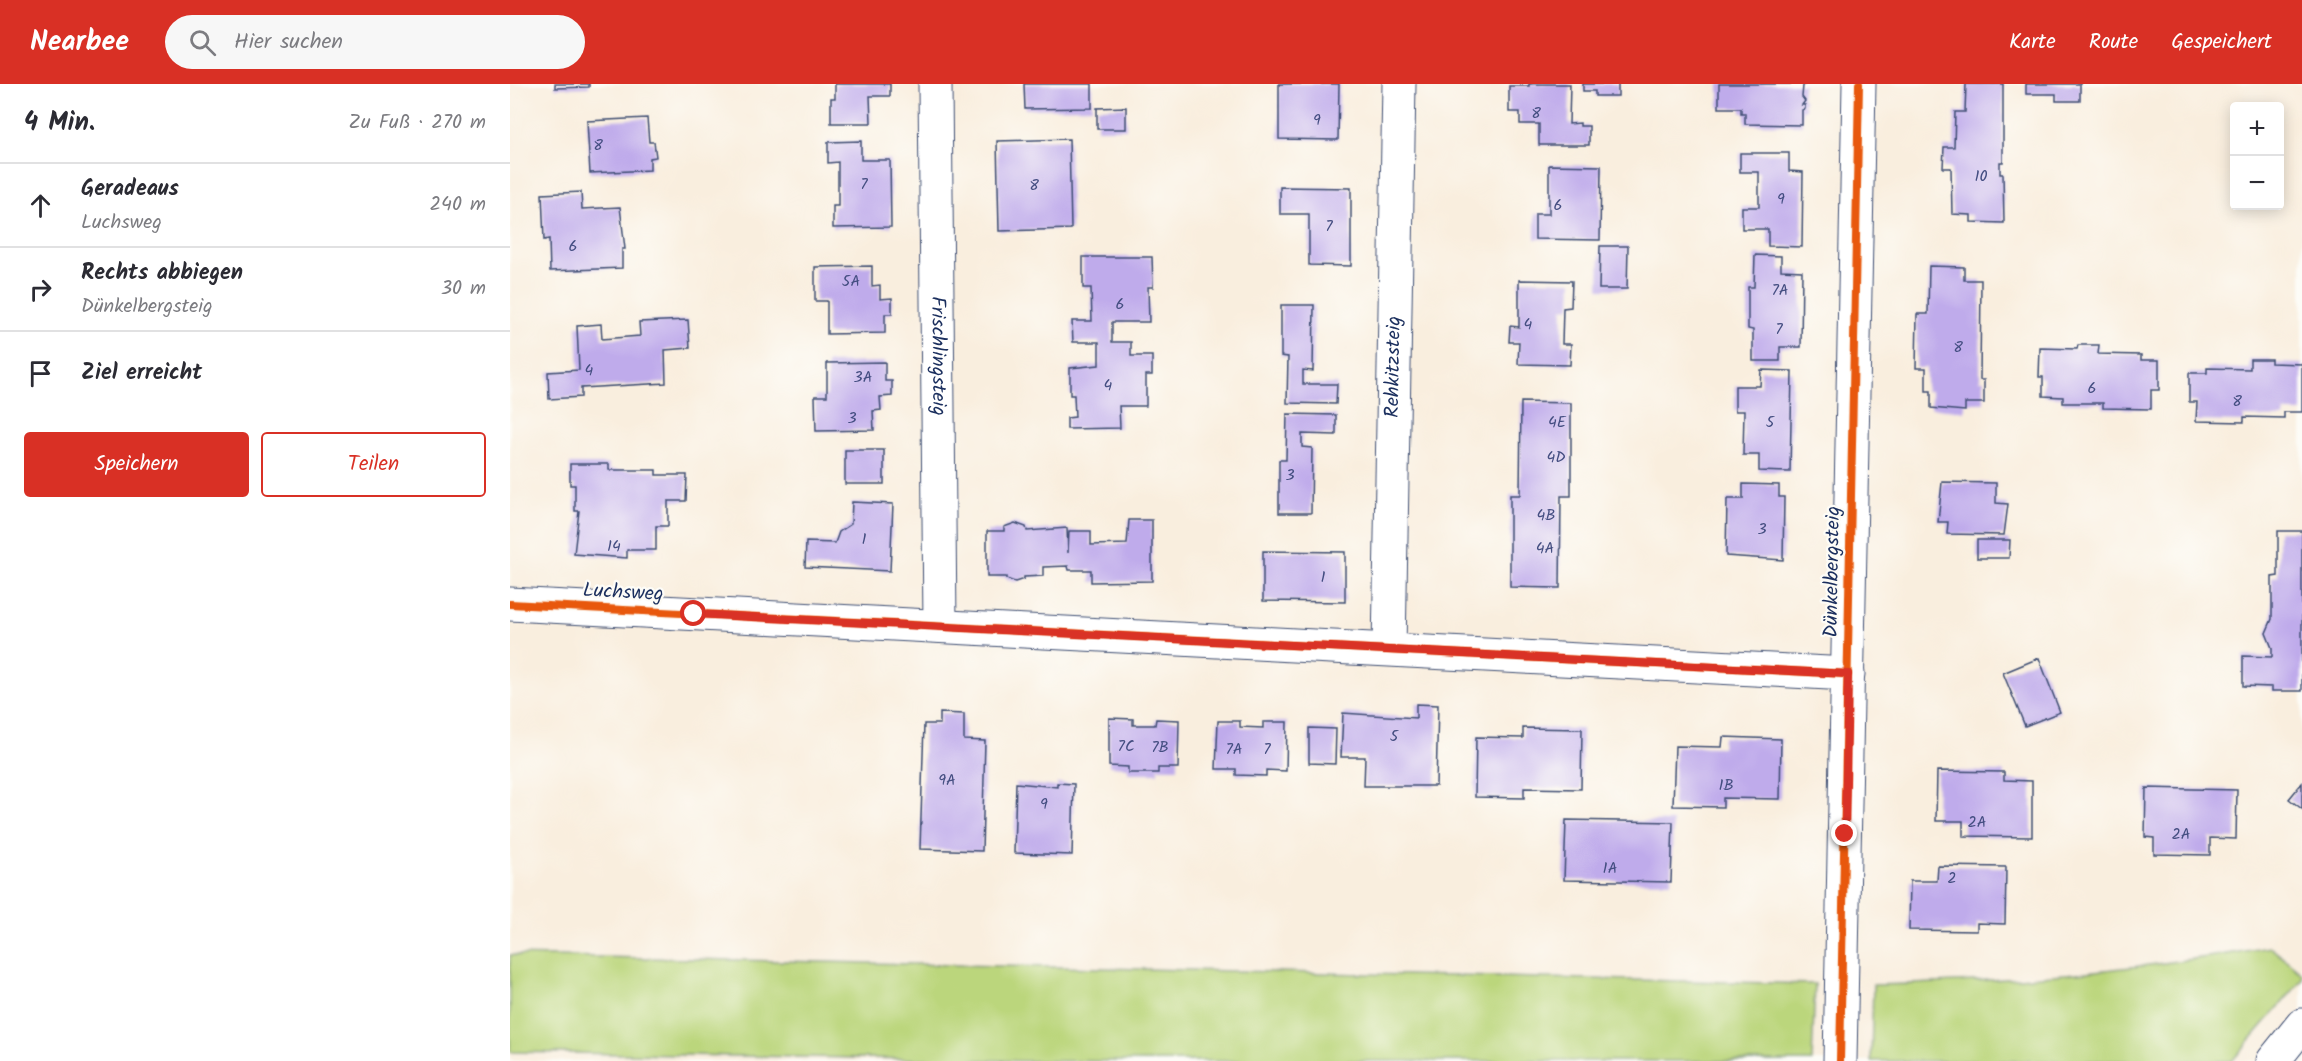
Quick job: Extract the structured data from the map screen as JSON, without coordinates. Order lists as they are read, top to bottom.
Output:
{
  "streets": {
    "street": [
      "Frischlingsteig",
      "Rehkitzsteig",
      "Dünkelbergsteig",
      "Luchsweg"
    ]
  },
  "crossings": [
    ["Frischlingsteig", "Luchsweg"],
    ["Rehkitzsteig", "Luchsweg"],
    ["Dünkelbergsteig", "Luchsweg"]
  ],
  "house_numbers": [
    "8",
    "9",
    "8",
    "10",
    "7",
    "8",
    "9",
    "6",
    "7",
    "6",
    "5A",
    "7A",
    "6",
    "4",
    "7",
    "8",
    "4",
    "3A",
    "4",
    "6",
    "8",
    "3",
    "4E",
    "5",
    "4D",
    "3",
    "4B",
    "3",
    "1",
    "14",
    "4A",
    "1",
    "5",
    "7C",
    "7B",
    "7A",
    "7",
    "9A",
    "1B",
    "9",
    "2A",
    "2A",
    "1A",
    "2"
  ],
  "page": {
    "header": "Nearbee",
    "search": "Hier suchen",
    "nav": ["Karte", "Route", "Gespeichert"],
    "heading": ["4 Min.", "Zu Fuß · 270 m"],
    "map_buttons": ["+", "−"],
    "list": [
      ["Geradeaus", "Luchsweg", "240 m"],
      ["Rechts abbiegen", "Dünkelbergsteig", "30 m"],
      "Ziel erreicht"
    ],
    "buttons": ["Speichern", "Teilen"]
  }
}
